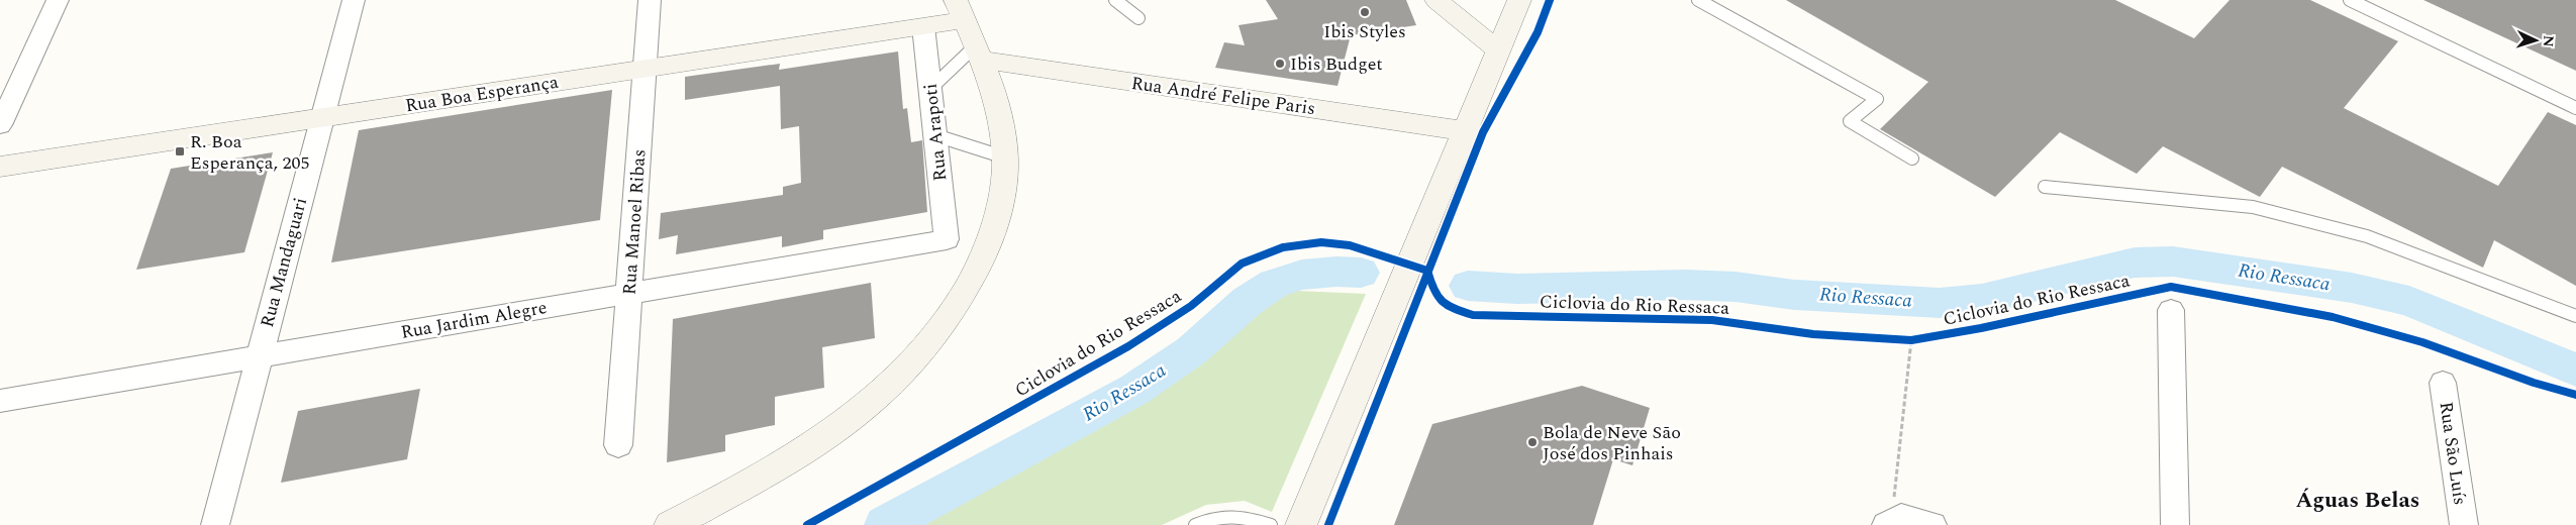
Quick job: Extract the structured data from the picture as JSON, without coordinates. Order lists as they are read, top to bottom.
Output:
{
  "streets": {
    "street": [
      "Rua Boa Esperança",
      "Rua André Felipe Paris",
      "Rua Arapoti",
      "Rua Manoel Ribas",
      "Rua Mandaguari",
      "Rua Jardim Alegre",
      "Rua São Luís"
    ],
    "cycle path": ["Ciclovia do Rio Ressaca"]
  },
  "crossings": [
    ["Rua Boa Esperança", "Rua Arapoti"],
    ["Rua Boa Esperança", "Rua Manoel Ribas"],
    ["Rua Boa Esperança", "Rua Mandaguari"],
    ["Rua Arapoti", "Rua Jardim Alegre"],
    ["Rua Manoel Ribas", "Rua Jardim Alegre"],
    ["Rua Mandaguari", "Rua Jardim Alegre"]
  ],
  "districts": ["Águas Belas"],
  "water": ["Rio Ressaca"],
  "places": {
    "other": ["Ibis Styles", "Ibis Budget", "Bola de Neve São José dos Pinhais"],
    "transit": ["R. Boa Esperança, 205"]
  },
  "north": "right"
}
